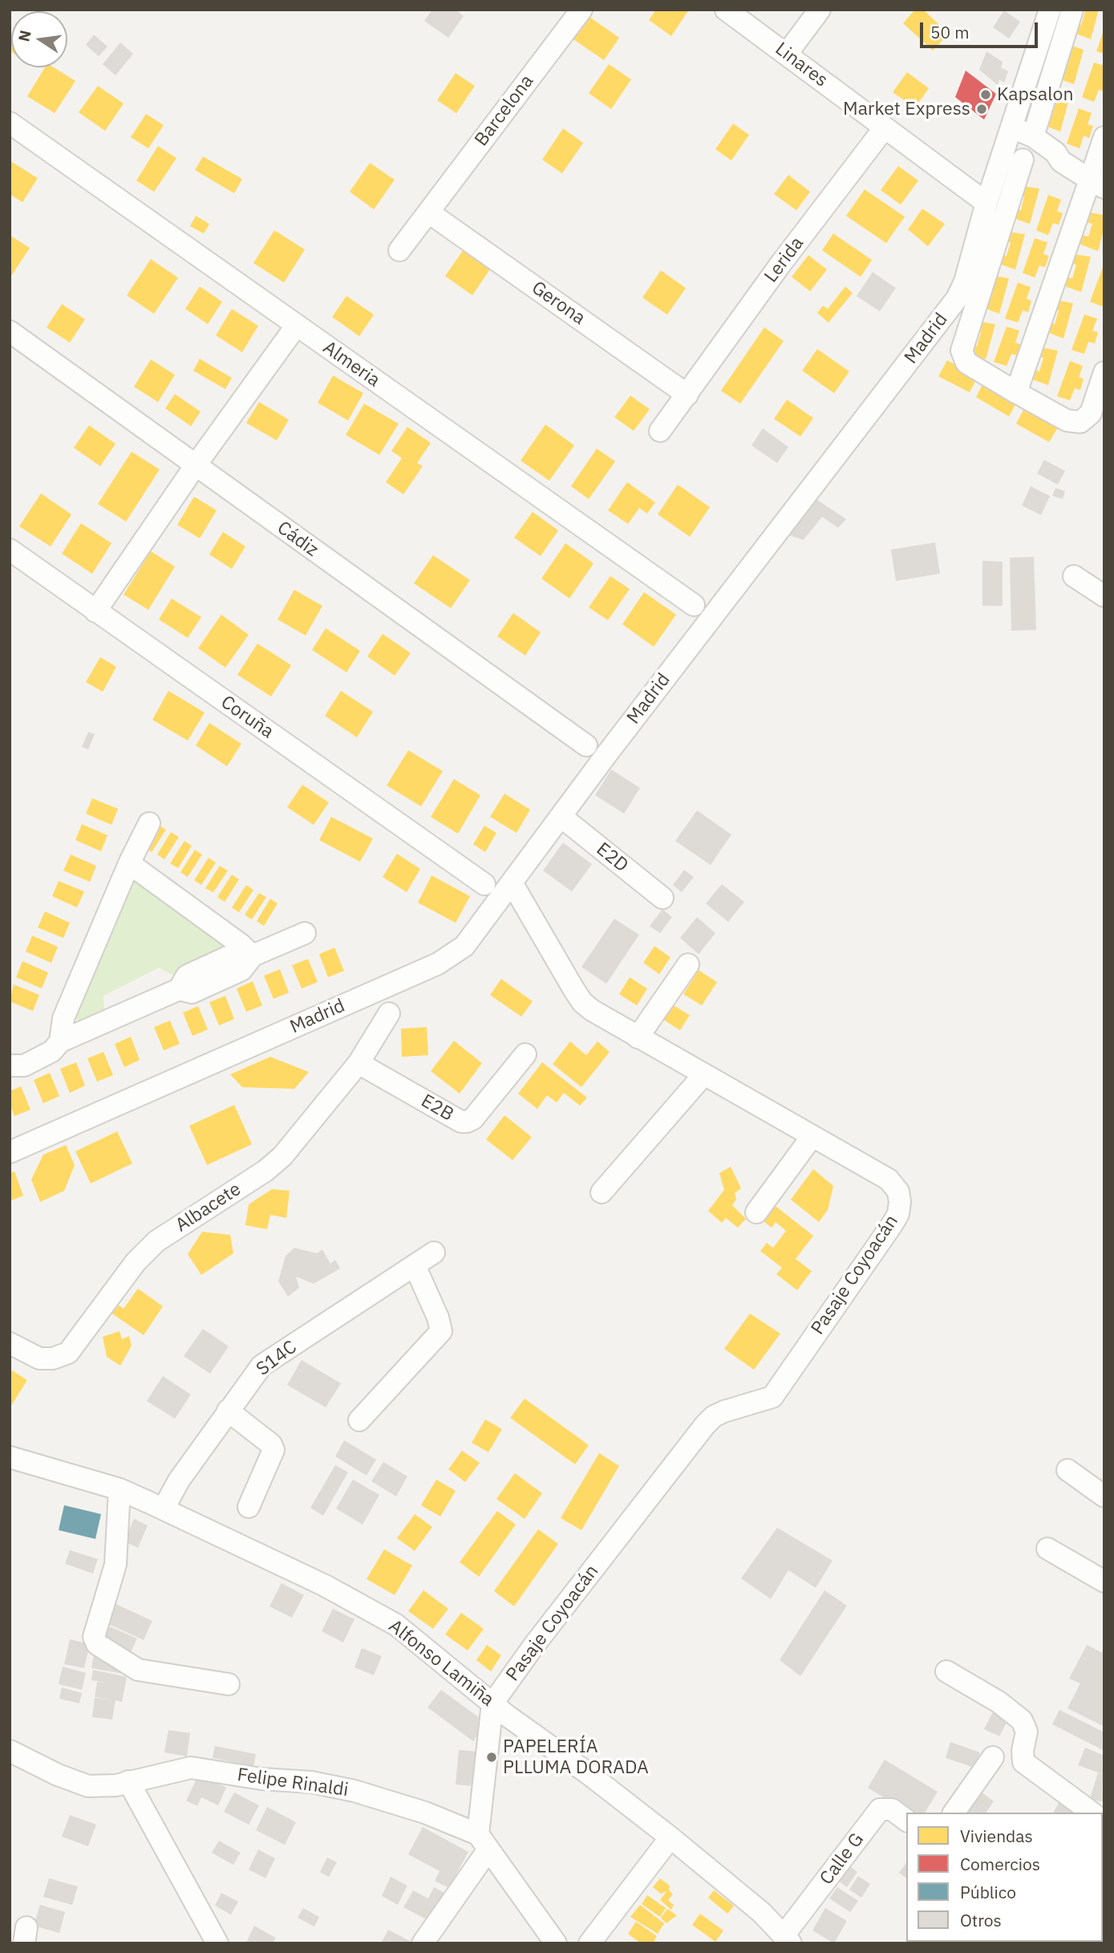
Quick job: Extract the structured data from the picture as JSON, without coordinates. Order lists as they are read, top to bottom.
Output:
{
  "streets": {
    "street": [
      "Linares",
      "Barcelona",
      "Lerida",
      "Gerona",
      "Madrid",
      "Almeria",
      "Cádiz",
      "Coruña",
      "E2D",
      "E2B",
      "Albacete",
      "Pasaje Coyoacán",
      "S14C",
      "Alfonso Lamiña",
      "Felipe Rinaldi",
      "Calle G"
    ]
  },
  "crossings": [
    ["Linares", "Lerida"],
    ["Linares", "Madrid"],
    ["Barcelona", "Gerona"],
    ["Lerida", "Gerona"],
    ["Madrid", "E2D"],
    ["Madrid", "Pasaje Coyoacán"],
    ["E2B", "Albacete"],
    ["Pasaje Coyoacán", "Alfonso Lamiña"],
    ["S14C", "Alfonso Lamiña"],
    ["Alfonso Lamiña", "Calle G"]
  ],
  "places": ["Kapsalon", "Market Express", "PAPELERÍA PLLUMA DORADA"],
  "legend": [
    "Viviendas",
    "Comercios",
    "Público",
    "Otros"
  ],
  "scale_bar": "50 m",
  "north": "left"
}
